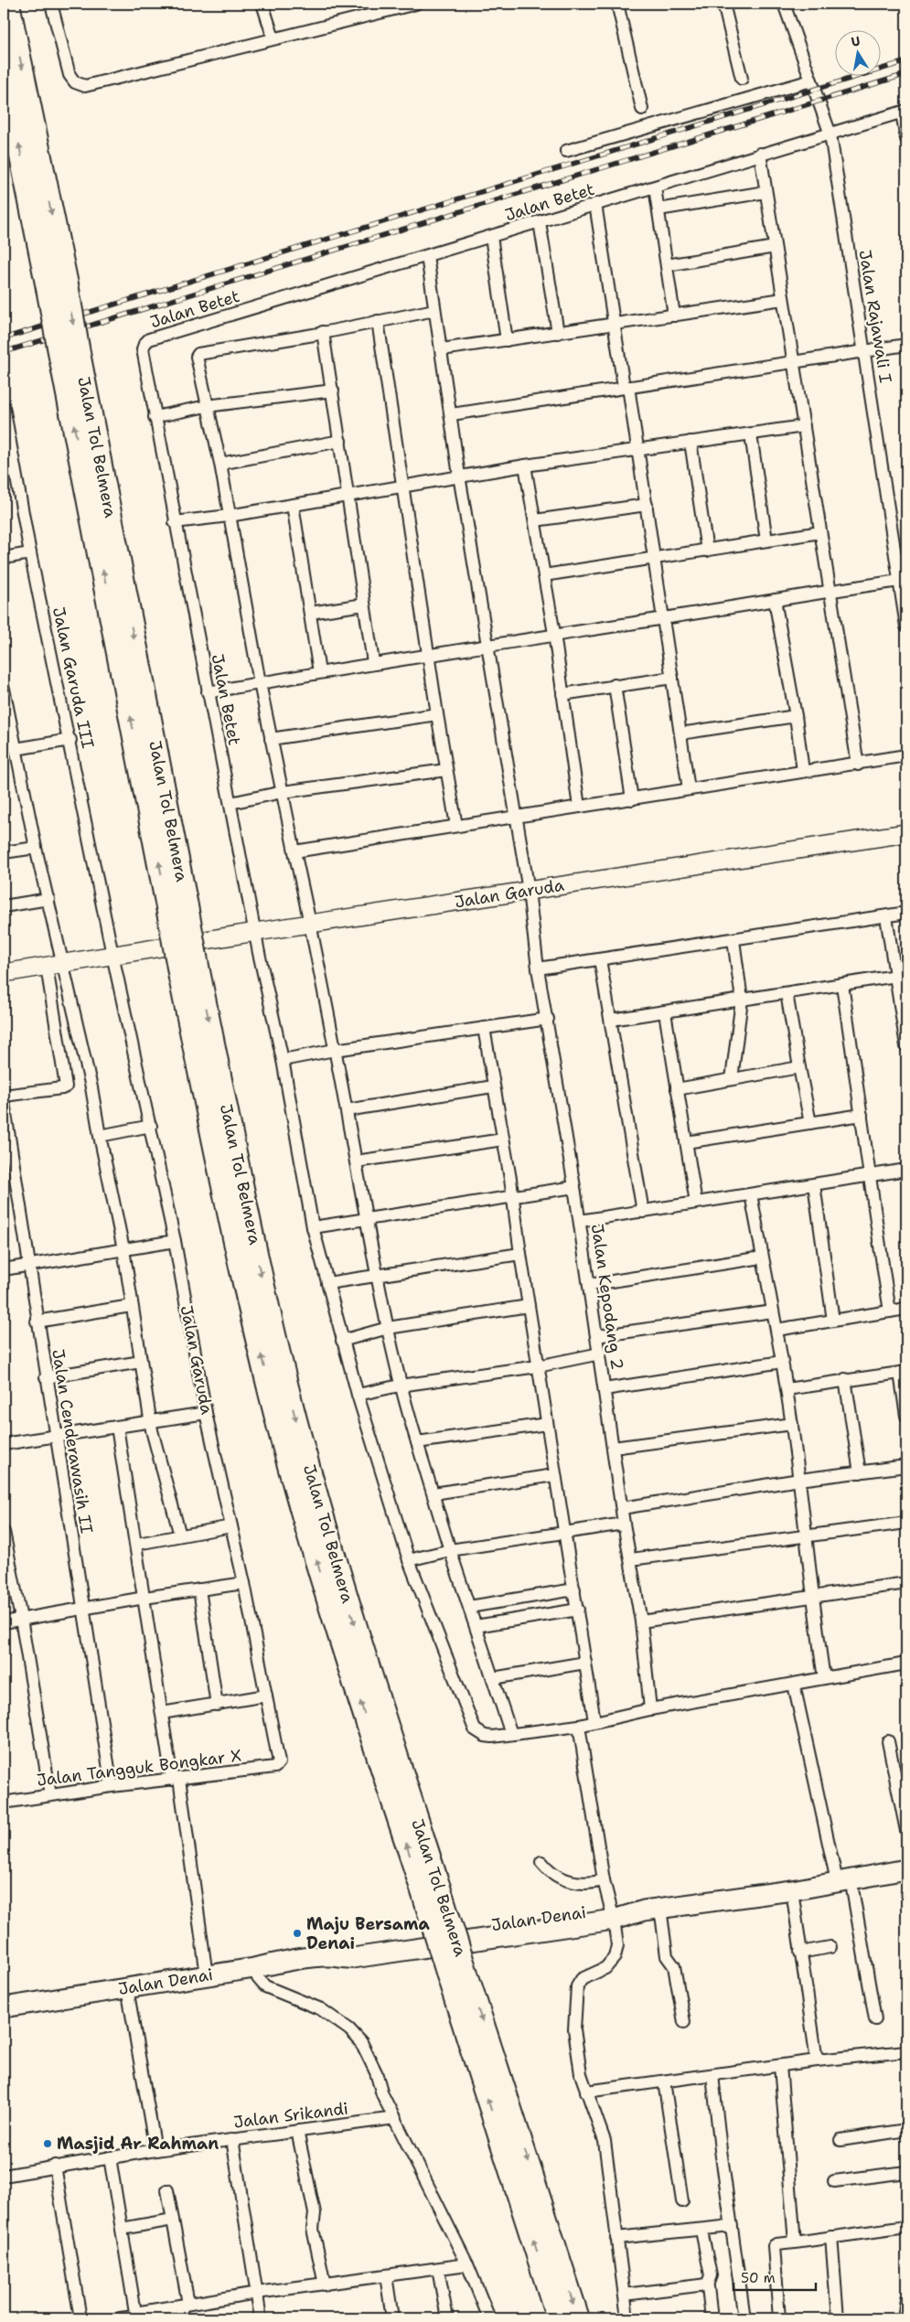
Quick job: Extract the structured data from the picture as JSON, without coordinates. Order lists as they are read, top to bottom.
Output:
{
  "streets": {
    "highway": ["Jalan Tol Belmera"],
    "main road": ["Jalan Denai"],
    "street": [
      "Jalan Betet",
      "Jalan Rajawali I",
      "Jalan Garuda III",
      "Jalan Garuda",
      "Jalan Kepodang 2",
      "Jalan Cenderawasih II",
      "Jalan Tangguk Bongkar X",
      "Jalan Srikandi"
    ]
  },
  "crossings": [
    ["Jalan Betet", "Jalan Rajawali I"],
    ["Jalan Betet", "Jalan Garuda"],
    ["Jalan Betet", "Jalan Kepodang 2"],
    ["Jalan Garuda III", "Jalan Garuda"],
    ["Jalan Garuda", "Jalan Kepodang 2"],
    ["Jalan Garuda", "Jalan Tangguk Bongkar X"],
    ["Jalan Cenderawasih II", "Jalan Tangguk Bongkar X"]
  ],
  "places": ["Maju Bersama Denai", "Masjid Ar Rahman"],
  "scale_bar": "50 m",
  "north": "top"
}
